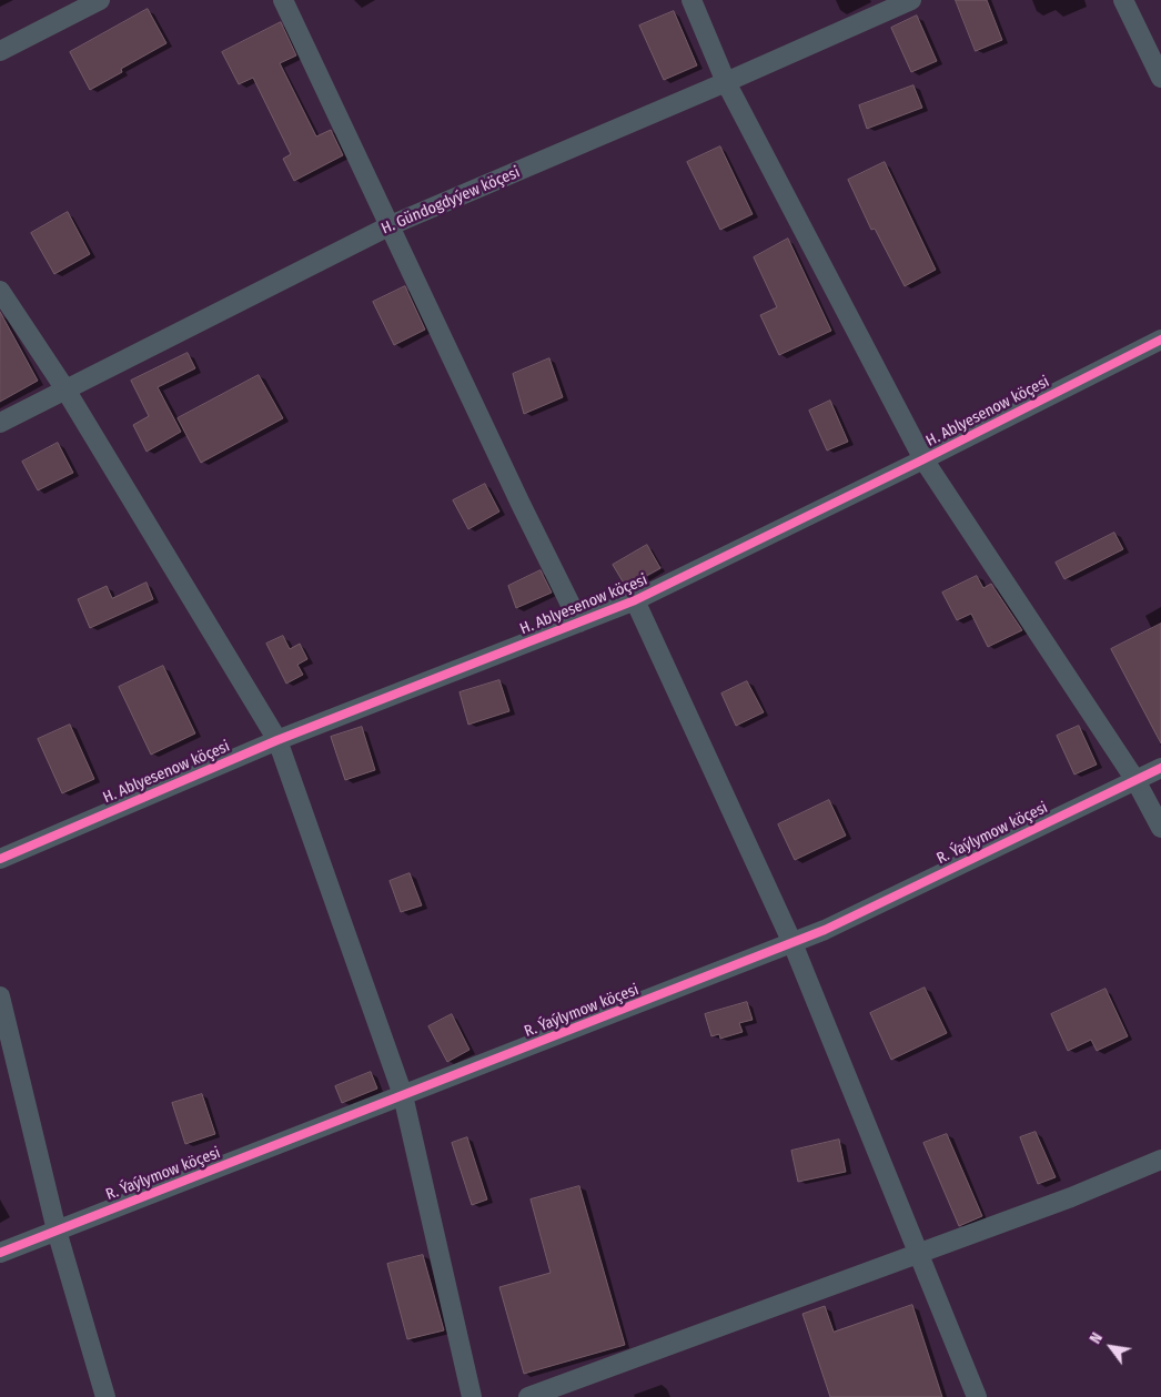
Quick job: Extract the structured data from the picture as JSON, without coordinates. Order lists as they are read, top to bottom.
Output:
{
  "streets": {
    "street": ["H. Gündogdyýew köçesi", "H. Ablyesenow köçesi", "R. Ýaýlymow köçesi"]
  },
  "north": "top left"
}
